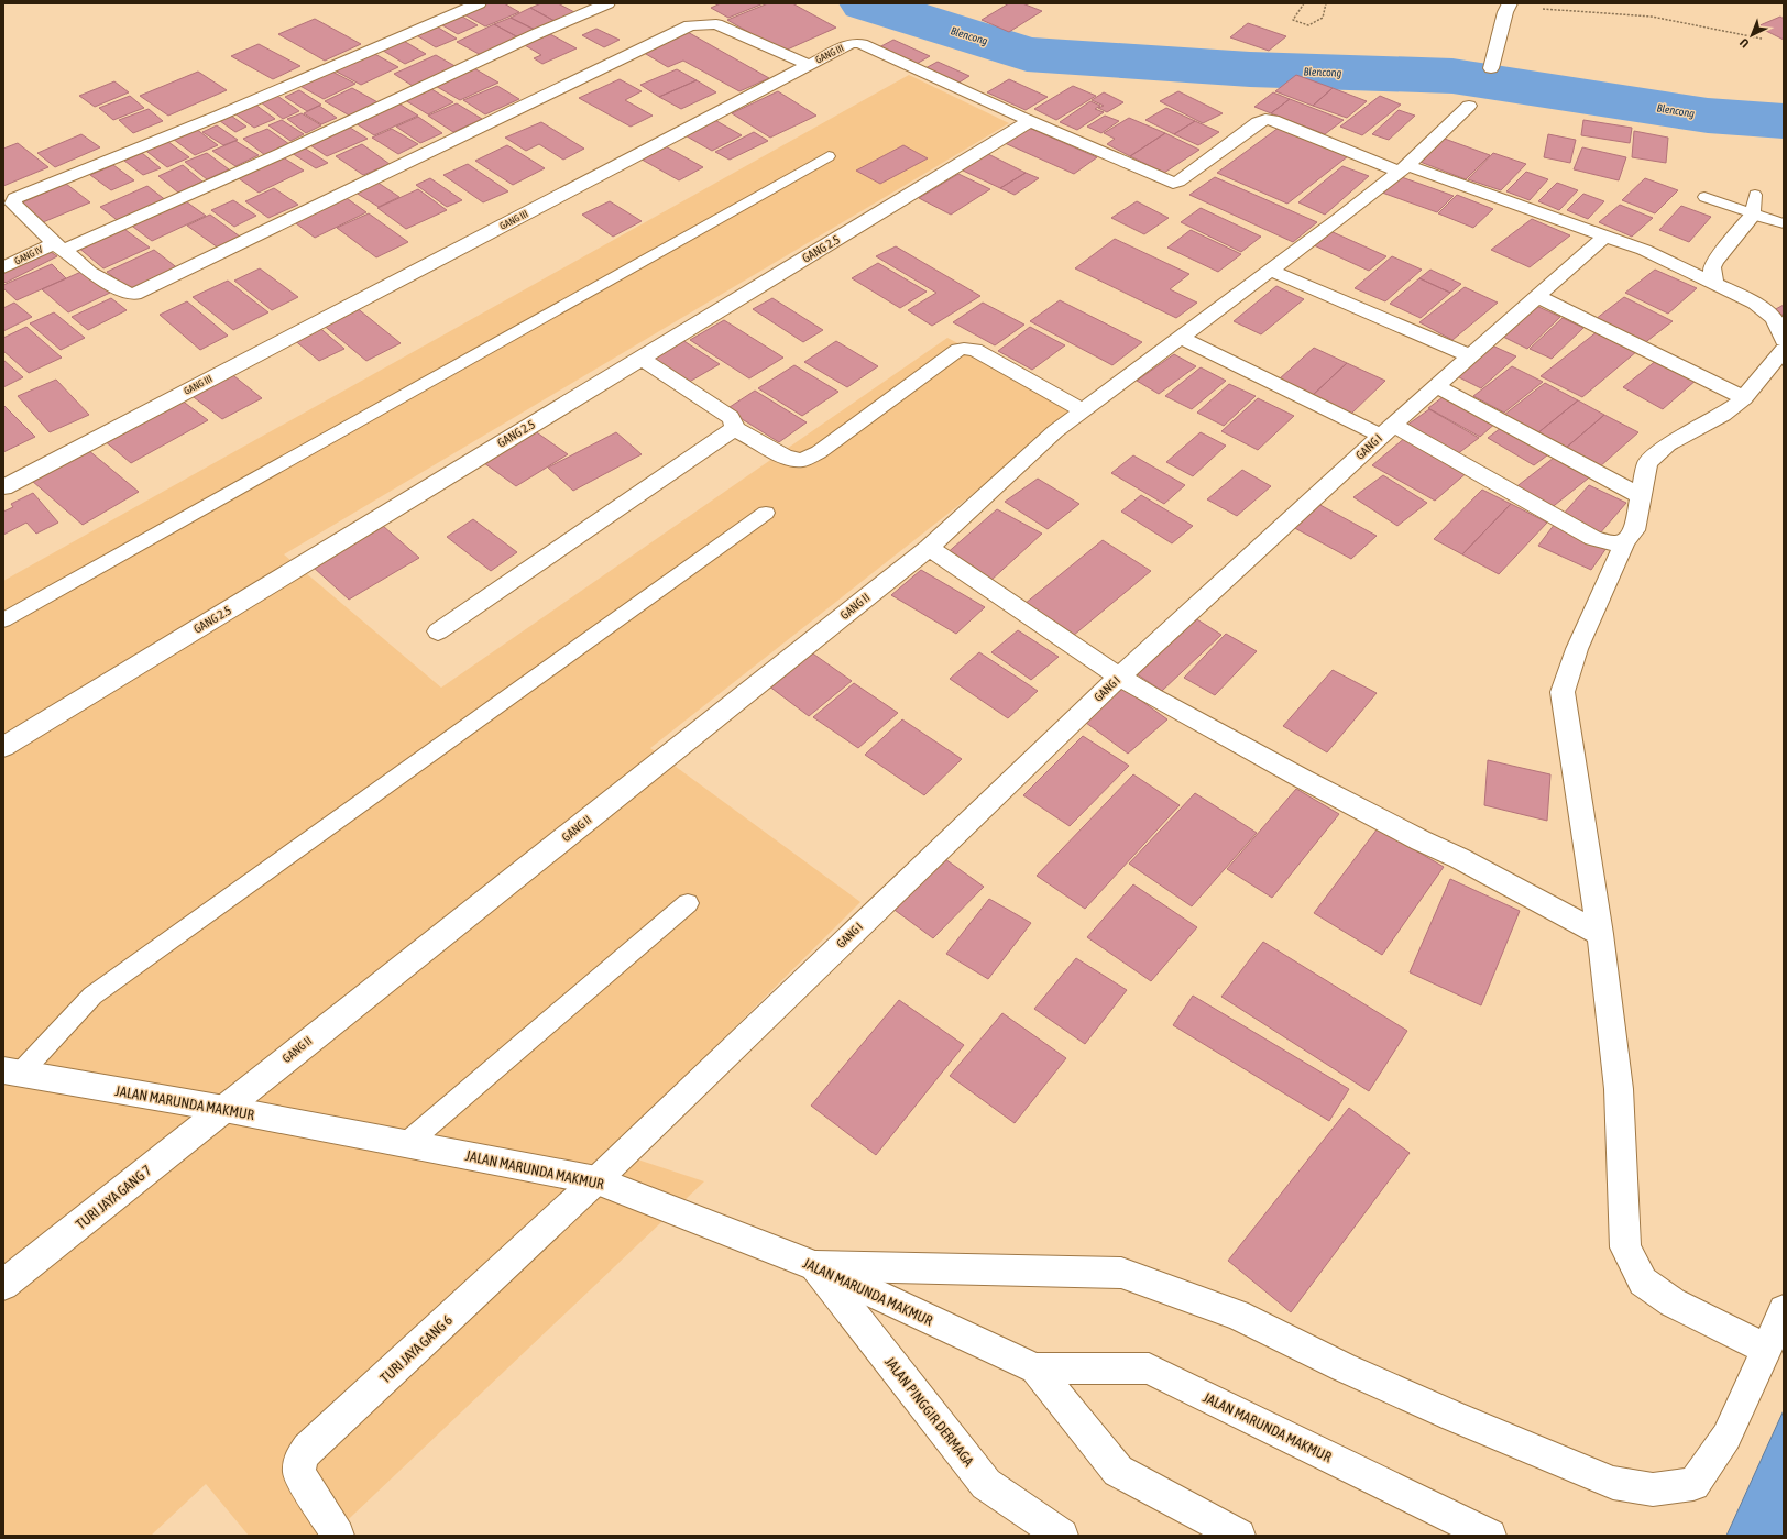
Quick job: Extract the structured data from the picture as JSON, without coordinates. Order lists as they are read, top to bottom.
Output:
{
  "streets": {
    "street": [
      "GANG III",
      "GANG 2.5",
      "GANG IV",
      "GANG I",
      "GANG II",
      "JALAN MARUNDA MAKMUR",
      "TURI JAYA GANG 7",
      "TURI JAYA GANG 6",
      "JALAN PINGGIR DERMAGA"
    ]
  },
  "crossings": [
    ["GANG III", "GANG 2.5"],
    ["GANG III", "GANG II"],
    ["GANG I", "JALAN MARUNDA MAKMUR"],
    ["GANG I", "TURI JAYA GANG 6"],
    ["GANG II", "JALAN MARUNDA MAKMUR"],
    ["GANG II", "TURI JAYA GANG 7"],
    ["JALAN MARUNDA MAKMUR", "TURI JAYA GANG 7"],
    ["JALAN MARUNDA MAKMUR", "TURI JAYA GANG 6"],
    ["JALAN MARUNDA MAKMUR", "JALAN PINGGIR DERMAGA"]
  ],
  "water": ["Blencong"],
  "north": "bottom left"
}
